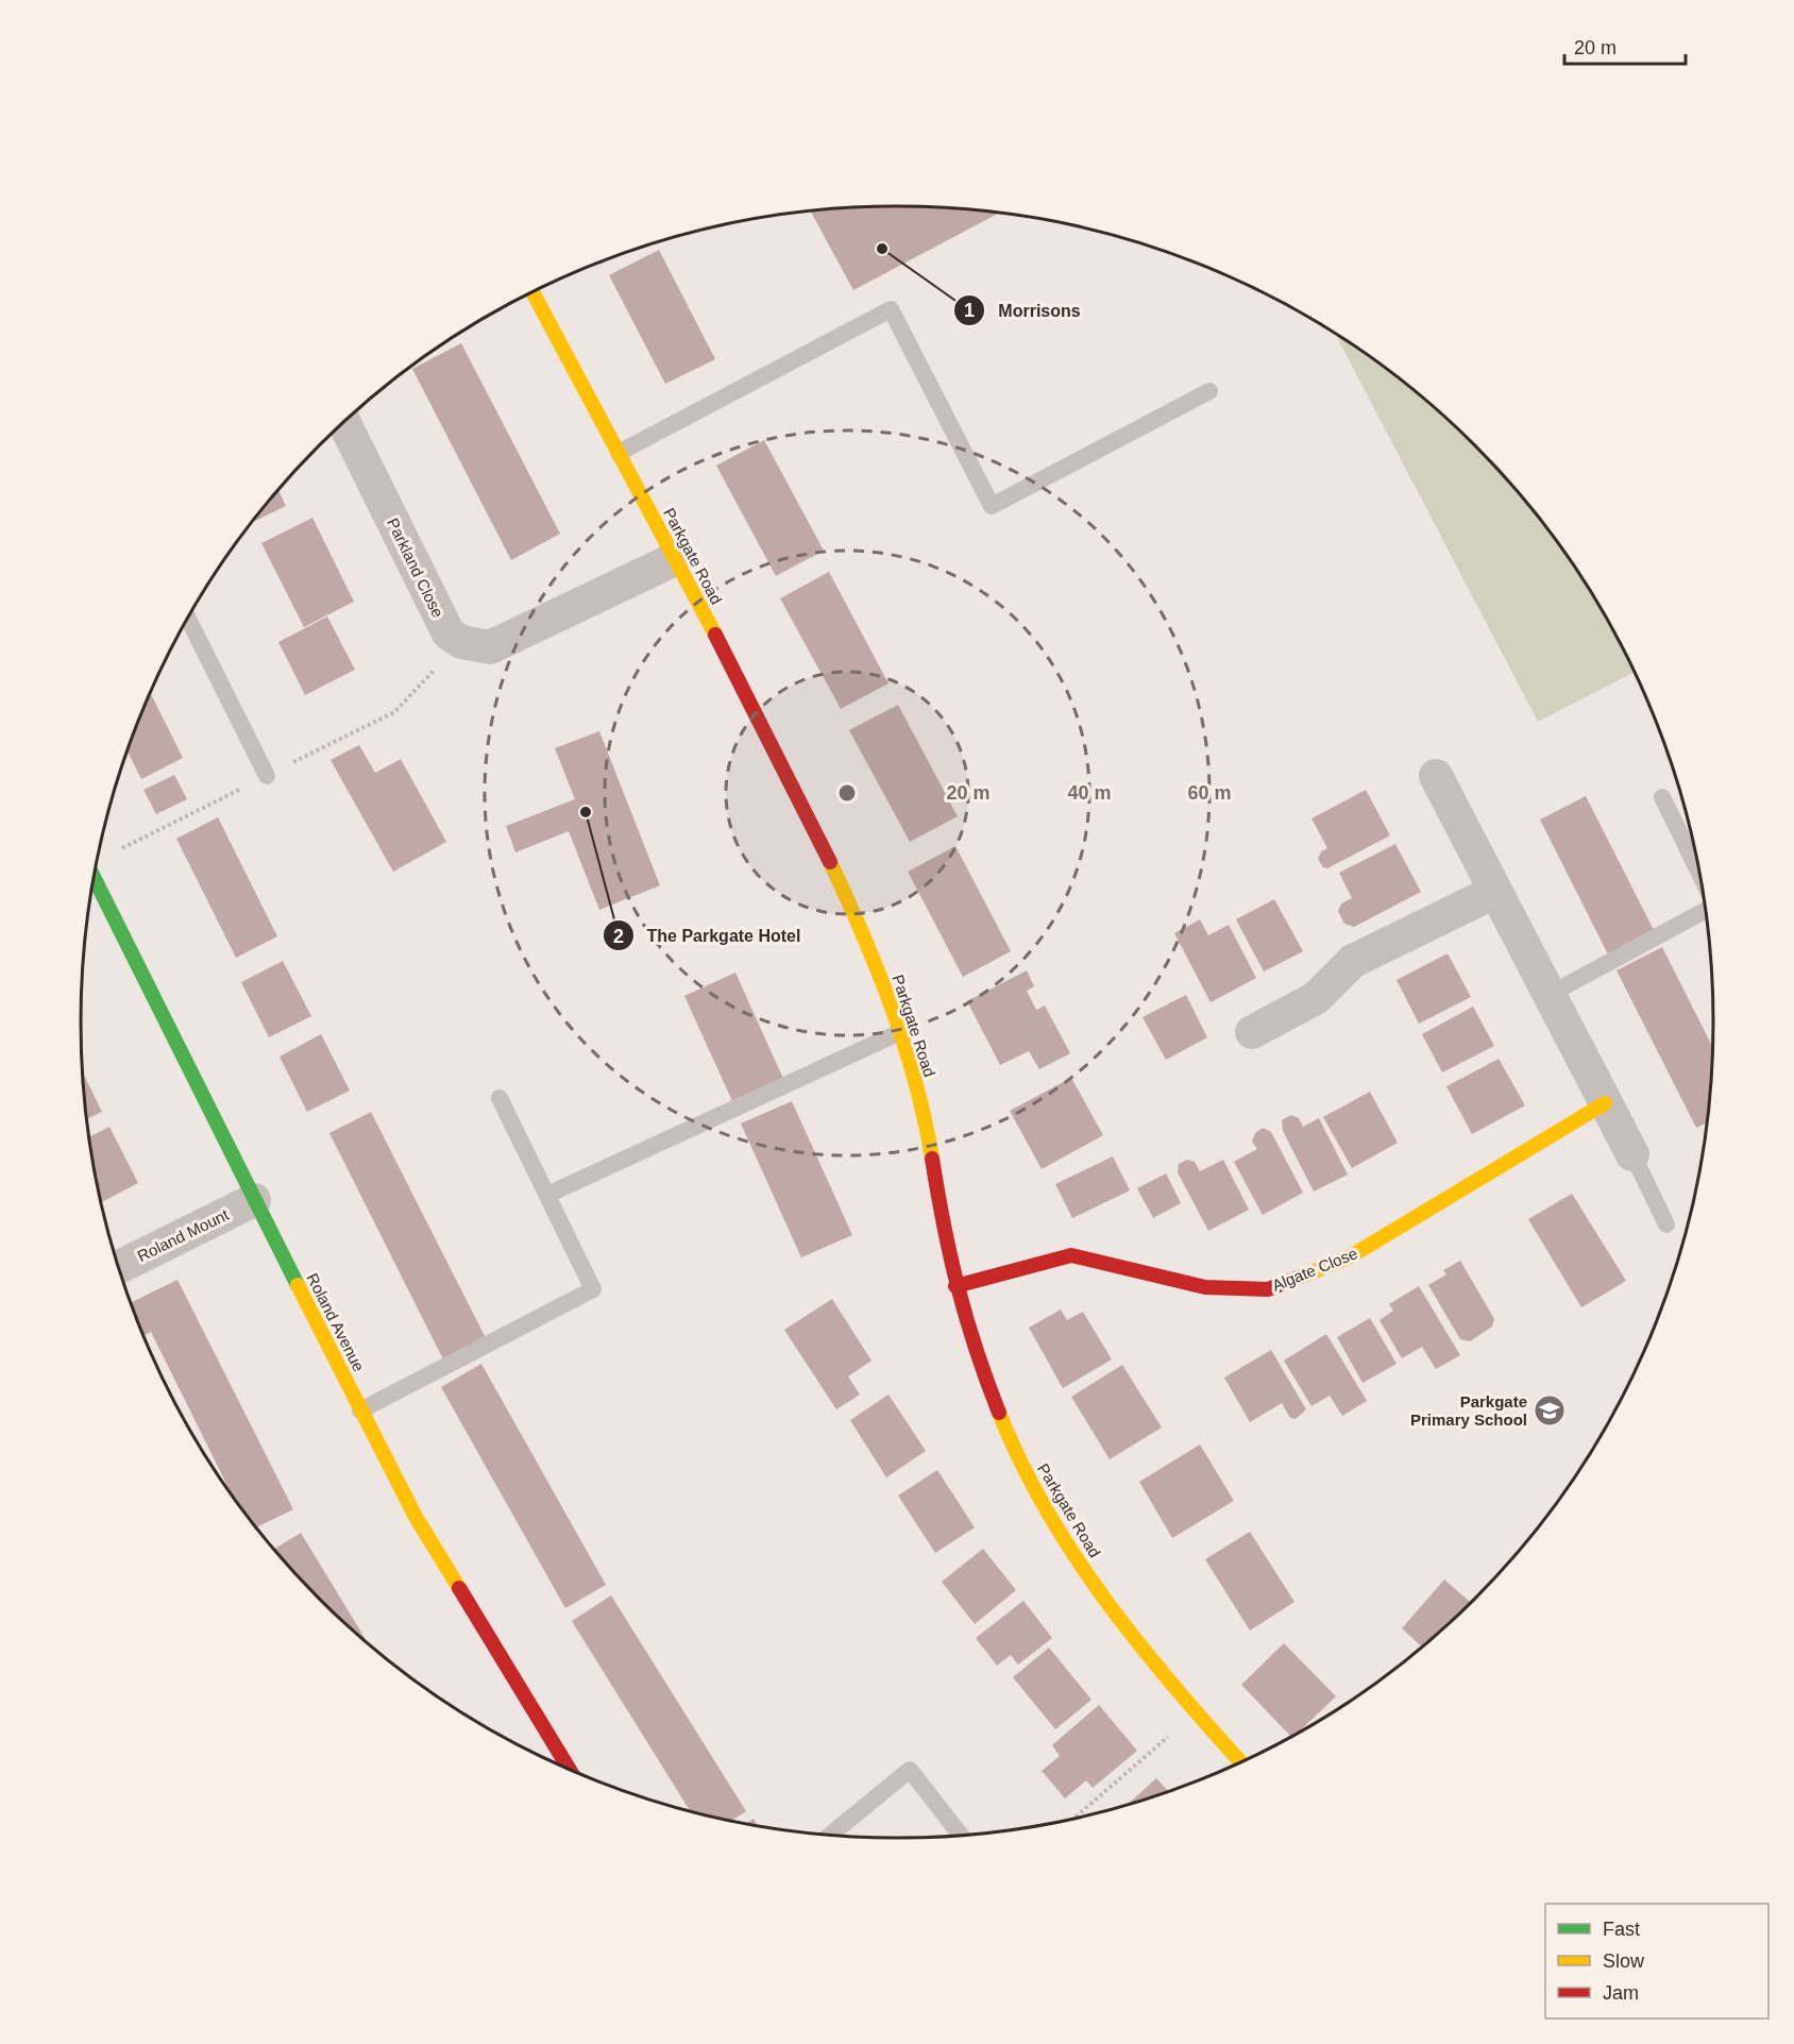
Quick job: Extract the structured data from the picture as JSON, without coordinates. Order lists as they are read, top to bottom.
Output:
{
  "streets": {
    "street": [
      "Parkgate Road",
      "Parkland Close",
      "Roland Mount",
      "Algate Close",
      "Roland Avenue"
    ]
  },
  "crossings": [
    ["Parkgate Road", "Parkland Close"],
    ["Parkgate Road", "Algate Close"],
    ["Roland Mount", "Roland Avenue"]
  ],
  "places": {
    "other": ["Morrisons", "The Parkgate Hotel"],
    "school or university": ["Parkgate Primary School"]
  },
  "legend": ["Fast", "Slow", "Jam"],
  "scale_bar": "20 m",
  "rings": ["20 m", "40 m", "60 m"]
}
